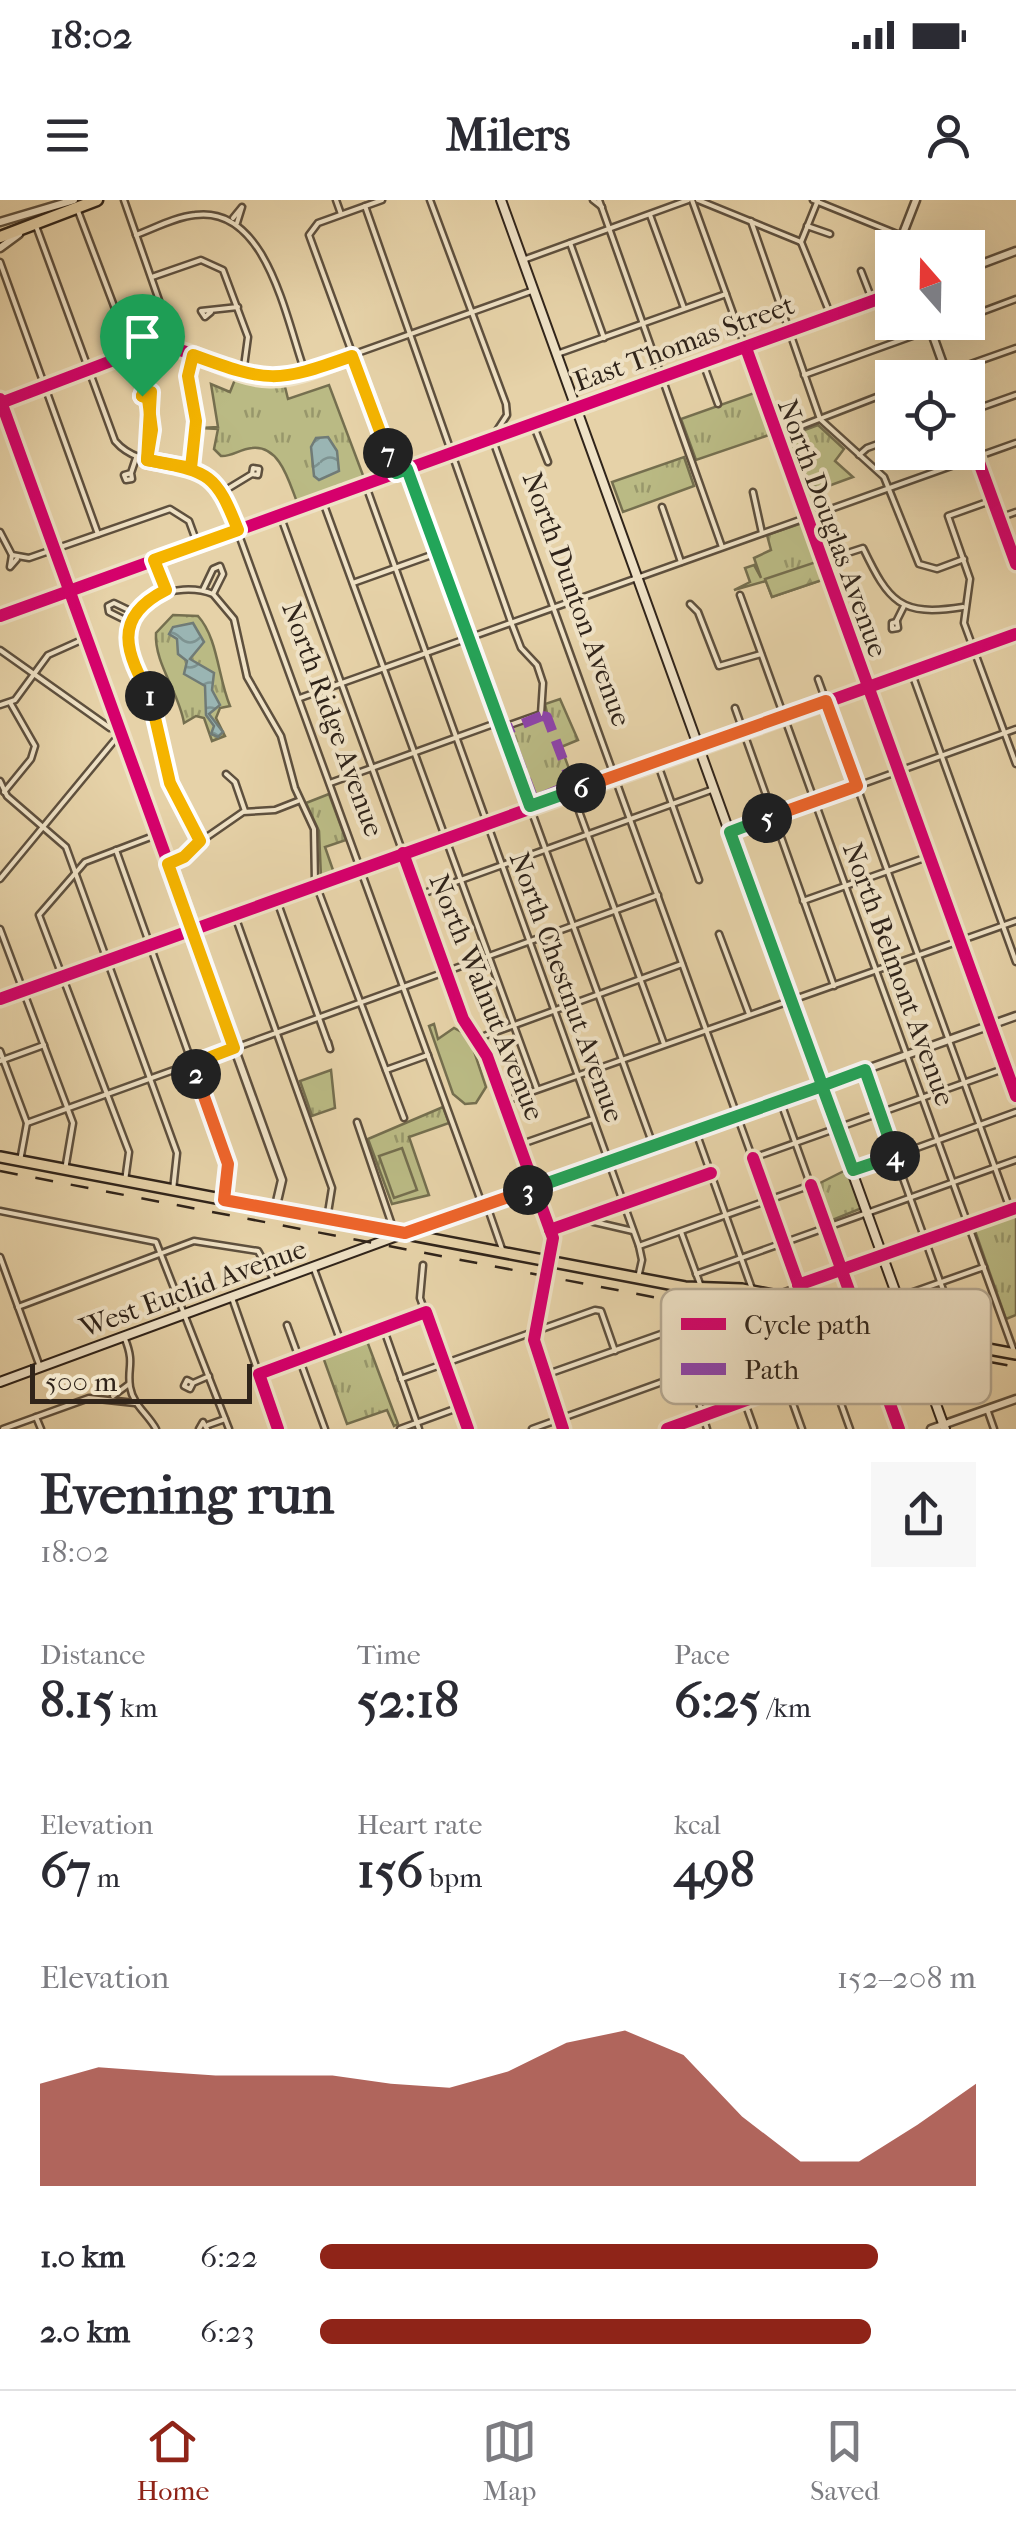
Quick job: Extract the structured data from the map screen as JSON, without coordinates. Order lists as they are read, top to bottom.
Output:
{
  "streets": {
    "main road": ["West Euclid Avenue"],
    "street": [
      "East Thomas Street",
      "North Douglas Avenue",
      "North Dunton Avenue",
      "North Ridge Avenue",
      "North Belmont Avenue",
      "North Chestnut Avenue",
      "North Walnut Avenue"
    ]
  },
  "crossings": [
    ["East Thomas Street", "North Douglas Avenue"],
    ["East Thomas Street", "North Dunton Avenue"],
    ["East Thomas Street", "North Ridge Avenue"],
    ["East Thomas Street", "North Chestnut Avenue"],
    ["East Thomas Street", "North Walnut Avenue"],
    ["North Douglas Avenue", "West Euclid Avenue"],
    ["North Dunton Avenue", "West Euclid Avenue"],
    ["North Ridge Avenue", "West Euclid Avenue"],
    ["North Belmont Avenue", "West Euclid Avenue"],
    ["North Chestnut Avenue", "West Euclid Avenue"],
    ["North Walnut Avenue", "West Euclid Avenue"]
  ],
  "legend": ["Cycle path", "Path"],
  "scale_bar": "500 m",
  "north": "top",
  "page": {
    "status": "18:02",
    "header": "Milers",
    "pins": [
      "7",
      "1",
      "6",
      "5",
      "2",
      "4",
      "3"
    ],
    "scale": "500 m",
    "heading": ["Evening run", "18:02"],
    "stats": [
      ["Distance", "8.15 km"],
      ["Time", "52:18"],
      ["Pace", "6:25 /km"],
      ["Elevation", "67 m"],
      ["Heart rate", "156 bpm"],
      ["kcal", "498"]
    ],
    "chart": ["Elevation", "152–208 m"],
    "list": [
      {
        "name": "1.0 km",
        "note": "6:22"
      },
      {
        "name": "2.0 km",
        "note": "6:23"
      }
    ],
    "tabs": ["Home", "Map", "Saved"]
  }
}
